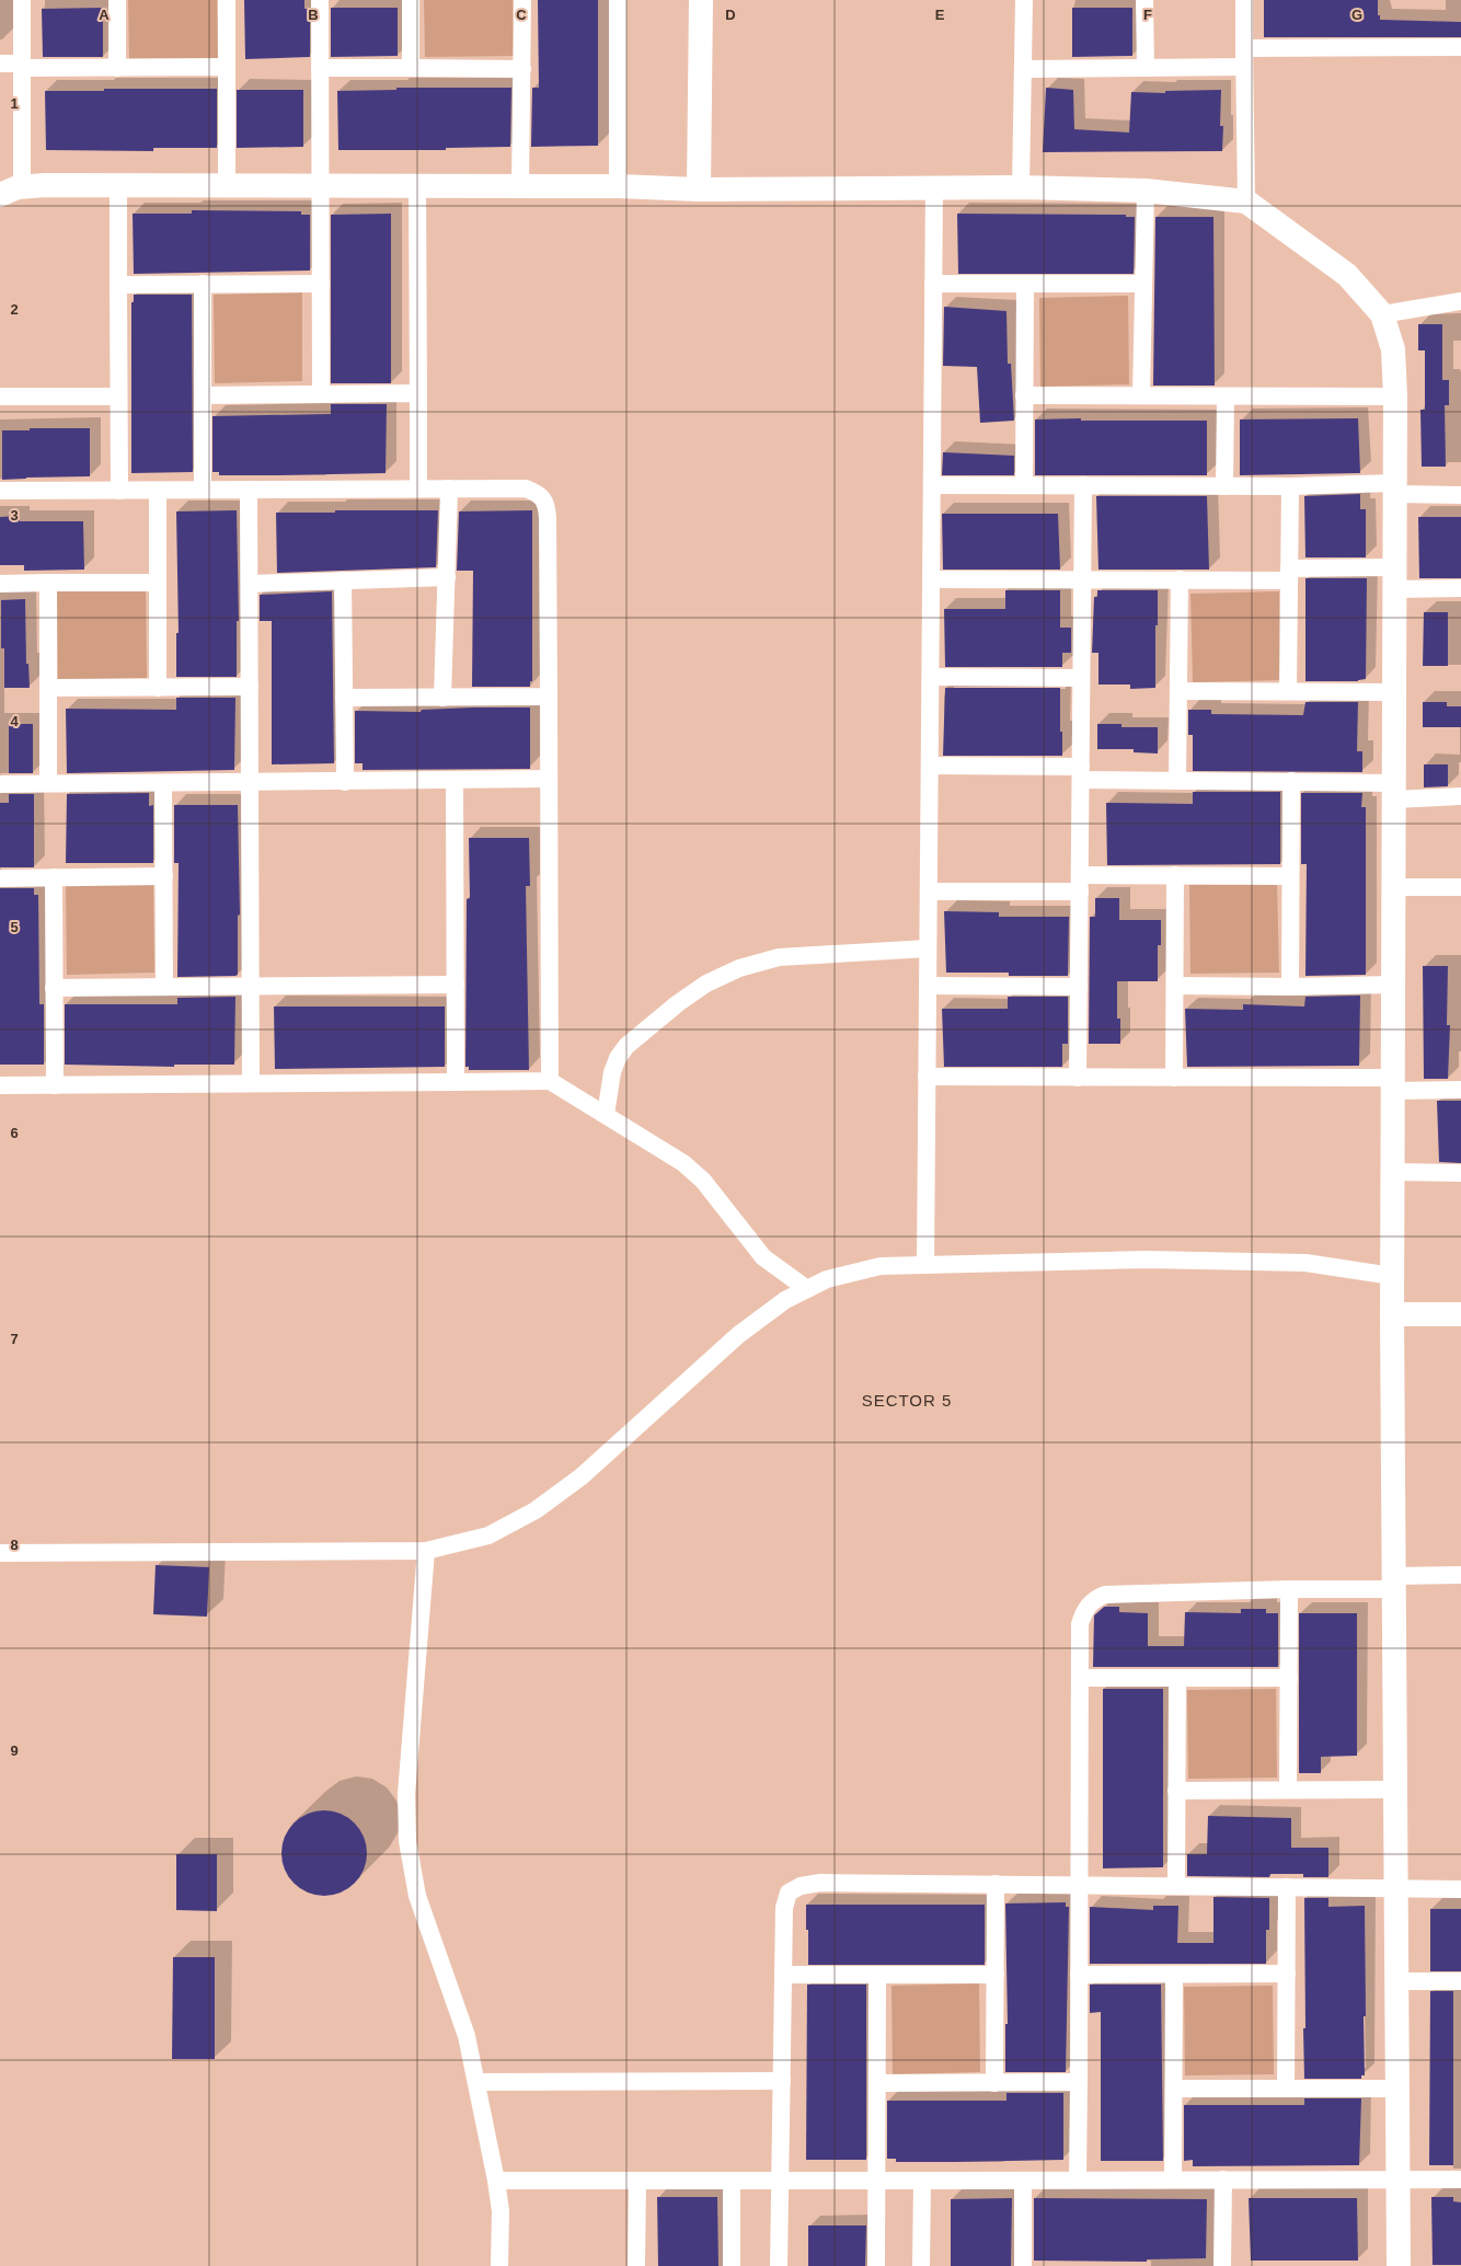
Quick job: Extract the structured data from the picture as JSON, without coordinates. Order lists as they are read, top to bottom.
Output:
{
  "districts": ["SECTOR 5"],
  "grid": {
    "columns": [
      "A",
      "B",
      "C",
      "D",
      "E",
      "F",
      "G"
    ],
    "rows": [
      "1",
      "2",
      "3",
      "4",
      "5",
      "6",
      "7",
      "8",
      "9"
    ]
  }
}
